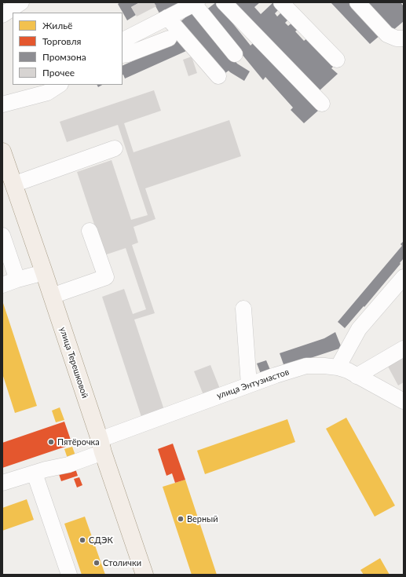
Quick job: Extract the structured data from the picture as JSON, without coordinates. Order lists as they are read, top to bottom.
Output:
{
  "streets": {
    "main road": ["улица Терешковой"],
    "street": ["улица Энтузиастов"]
  },
  "crossings": [
    ["улица Терешковой", "улица Энтузиастов"]
  ],
  "places": [
    "Пятёрочка",
    "Верный",
    "СДЭК",
    "Столички"
  ],
  "legend": [
    "Жильё",
    "Торговля",
    "Промзона",
    "Прочее"
  ]
}
